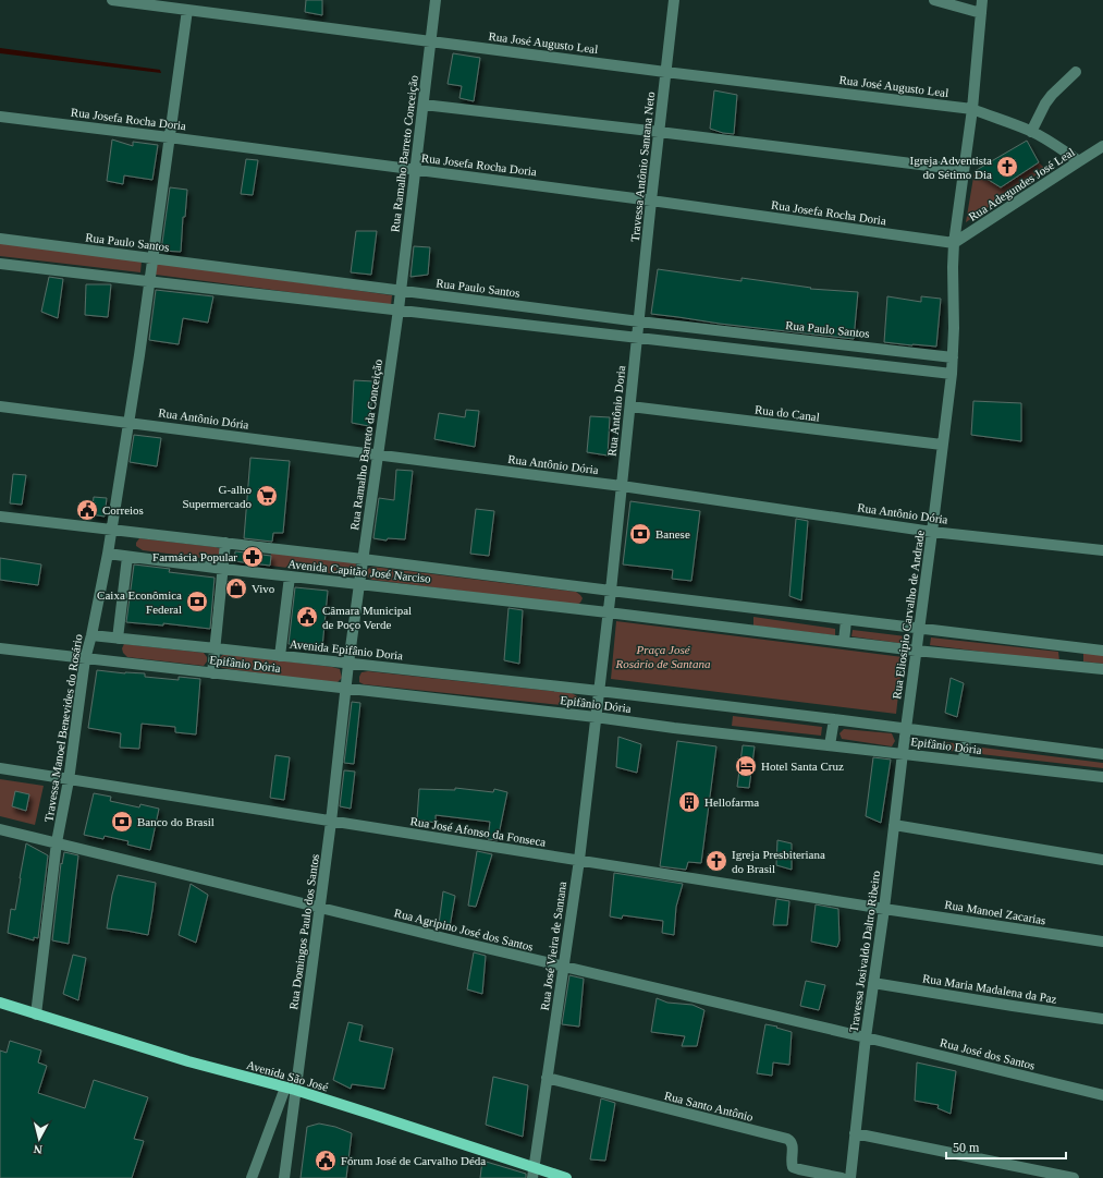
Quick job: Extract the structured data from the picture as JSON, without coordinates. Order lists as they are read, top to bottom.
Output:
{
  "streets": {
    "main road": ["Avenida São José"],
    "street": [
      "Rua José Augusto Leal",
      "Rua Josefa Rocha Doria",
      "Rua Ramalho Barreto Conceição",
      "Travessa Antônio Santana Neto",
      "Rua Adegundes José Leal",
      "Rua Paulo Santos",
      "Rua Antônio Doria",
      "Rua do Canal",
      "Rua Antônio Dória",
      "Rua Ramalho Barreto da Conceição",
      "Avenida Capitão José Narciso",
      "Rua Eliosipio Carvalho de Andrade",
      "Avenida Epifânio Doria",
      "Epifânio Dória",
      "Travessa Manoel Benevides do Rosário",
      "Rua José Afonso da Fonseca",
      "Rua Manoel Zacarias",
      "Rua Agripino José dos Santos",
      "Rua Domingos Paulo dos Santos",
      "Rua José Vieira de Santana",
      "Travessa Josivaldo Daltro Ribeiro",
      "Rua Maria Madalena da Paz",
      "Rua José dos Santos",
      "Rua Santo Antônio"
    ]
  },
  "crossings": [
    ["Rua José Augusto Leal", "Rua Ramalho Barreto Conceição"],
    ["Rua José Augusto Leal", "Travessa Antônio Santana Neto"],
    ["Rua José Augusto Leal", "Rua Adegundes José Leal"],
    ["Rua José Augusto Leal", "Rua Eliosipio Carvalho de Andrade"],
    ["Rua José Augusto Leal", "Travessa Manoel Benevides do Rosário"],
    ["Rua Josefa Rocha Doria", "Rua Ramalho Barreto Conceição"],
    ["Rua Josefa Rocha Doria", "Travessa Antônio Santana Neto"],
    ["Rua Josefa Rocha Doria", "Rua Adegundes José Leal"],
    ["Rua Josefa Rocha Doria", "Rua Eliosipio Carvalho de Andrade"],
    ["Rua Josefa Rocha Doria", "Travessa Manoel Benevides do Rosário"],
    ["Rua Ramalho Barreto Conceição", "Rua Paulo Santos"],
    ["Rua Ramalho Barreto Conceição", "Rua Ramalho Barreto da Conceição"],
    ["Travessa Antônio Santana Neto", "Rua Paulo Santos"],
    ["Travessa Antônio Santana Neto", "Rua Antônio Doria"],
    ["Rua Adegundes José Leal", "Rua Eliosipio Carvalho de Andrade"],
    ["Rua Paulo Santos", "Rua Eliosipio Carvalho de Andrade"],
    ["Rua Paulo Santos", "Travessa Manoel Benevides do Rosário"],
    ["Rua Antônio Doria", "Rua do Canal"],
    ["Rua Antônio Doria", "Rua Antônio Dória"],
    ["Rua Antônio Doria", "Avenida Capitão José Narciso"],
    ["Rua do Canal", "Rua Eliosipio Carvalho de Andrade"],
    ["Rua Antônio Dória", "Rua Ramalho Barreto da Conceição"],
    ["Rua Antônio Dória", "Rua Eliosipio Carvalho de Andrade"],
    ["Rua Antônio Dória", "Travessa Manoel Benevides do Rosário"],
    ["Rua Ramalho Barreto da Conceição", "Avenida Capitão José Narciso"],
    ["Rua Ramalho Barreto da Conceição", "Avenida Epifânio Doria"],
    ["Rua Ramalho Barreto da Conceição", "Rua Domingos Paulo dos Santos"],
    ["Avenida Capitão José Narciso", "Rua Eliosipio Carvalho de Andrade"],
    ["Avenida Capitão José Narciso", "Travessa Manoel Benevides do Rosário"],
    ["Rua Eliosipio Carvalho de Andrade", "Epifânio Dória"],
    ["Rua Eliosipio Carvalho de Andrade", "Travessa Josivaldo Daltro Ribeiro"],
    ["Avenida Epifânio Doria", "Epifânio Dória"],
    ["Avenida Epifânio Doria", "Travessa Manoel Benevides do Rosário"],
    ["Avenida Epifânio Doria", "Rua Domingos Paulo dos Santos"],
    ["Epifânio Dória", "Travessa Manoel Benevides do Rosário"],
    ["Epifânio Dória", "Rua Domingos Paulo dos Santos"],
    ["Epifânio Dória", "Rua José Vieira de Santana"],
    ["Epifânio Dória", "Travessa Josivaldo Daltro Ribeiro"],
    ["Travessa Manoel Benevides do Rosário", "Rua José Afonso da Fonseca"],
    ["Travessa Manoel Benevides do Rosário", "Rua Agripino José dos Santos"],
    ["Travessa Manoel Benevides do Rosário", "Avenida São José"],
    ["Rua José Afonso da Fonseca", "Rua Manoel Zacarias"],
    ["Rua José Afonso da Fonseca", "Rua Domingos Paulo dos Santos"],
    ["Rua José Afonso da Fonseca", "Rua José Vieira de Santana"],
    ["Rua José Afonso da Fonseca", "Travessa Josivaldo Daltro Ribeiro"],
    ["Rua Manoel Zacarias", "Travessa Josivaldo Daltro Ribeiro"],
    ["Rua Agripino José dos Santos", "Rua Domingos Paulo dos Santos"],
    ["Rua Agripino José dos Santos", "Rua José Vieira de Santana"],
    ["Rua Agripino José dos Santos", "Travessa Josivaldo Daltro Ribeiro"],
    ["Rua Agripino José dos Santos", "Rua José dos Santos"],
    ["Rua Domingos Paulo dos Santos", "Avenida São José"],
    ["Rua José Vieira de Santana", "Avenida São José"],
    ["Rua José Vieira de Santana", "Rua Santo Antônio"],
    ["Travessa Josivaldo Daltro Ribeiro", "Rua Maria Madalena da Paz"],
    ["Travessa Josivaldo Daltro Ribeiro", "Rua José dos Santos"]
  ],
  "parks": ["Praça José Rosário de Santana"],
  "places": {
    "church": ["Igreja Adventista do Sétimo Dia", "Igreja Presbiteriana do Brasil"],
    "supermarket": ["G-alho Supermercado"],
    "public building": ["Correios", "Câmara Municipal de Poço Verde", "Fórum José de Carvalho Déda"],
    "bank": ["Banese", "Caixa Econômica Federal", "Banco do Brasil"],
    "pharmacy": ["Farmácia Popular"],
    "shop": ["Vivo"],
    "hotel": ["Hotel Santa Cruz"],
    "building": ["Hellofarma"]
  },
  "scale_bar": "50 m",
  "north": "bottom"
}
